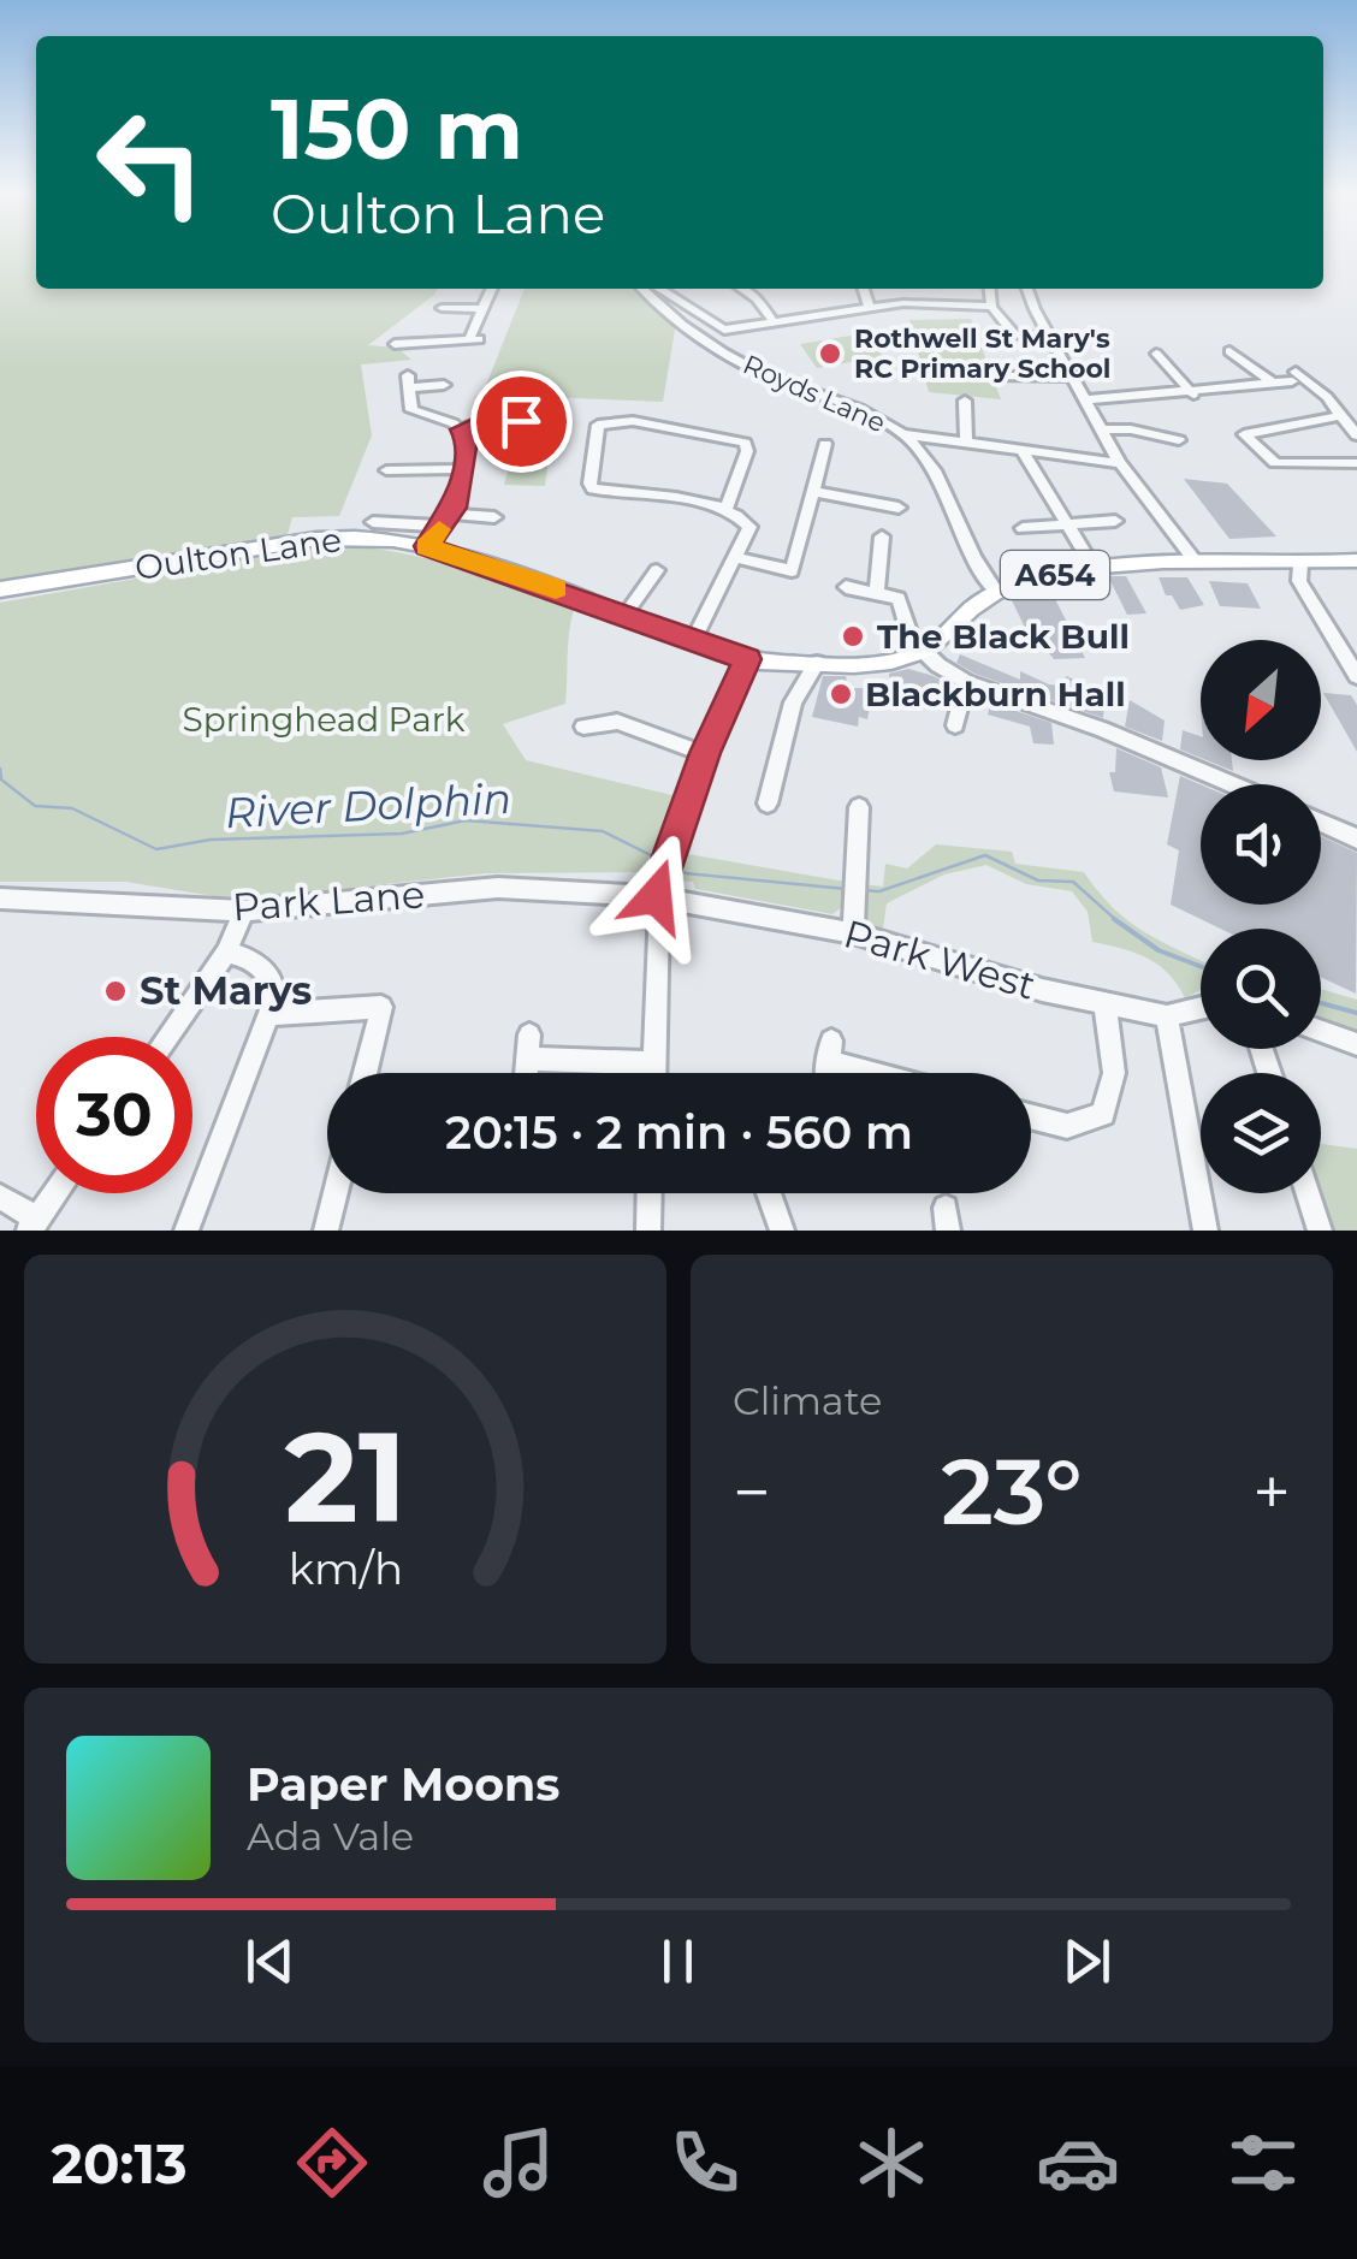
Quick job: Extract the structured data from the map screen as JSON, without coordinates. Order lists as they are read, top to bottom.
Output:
{
  "streets": {
    "main road": ["Oulton Lane", "A654"],
    "street": ["Royds Lane", "Park Lane", "Park West"]
  },
  "crossings": [
    ["Royds Lane", "A654"],
    ["Oulton Lane", "A654"],
    ["Park Lane", "Park West"]
  ],
  "water": ["River Dolphin"],
  "parks": ["Springhead Park"],
  "places": [
    "Rothwell St Mary's RC Primary School",
    "The Black Bull",
    "Blackburn Hall",
    "St Marys"
  ],
  "north": "bottom left",
  "page": {
    "turn": ["150 m", "Oulton Lane"],
    "limit": "30",
    "trip": "20:15 · 2 min · 560 m",
    "tile": "Climate",
    "heat": ["−", "23°", "+"],
    "song": ["Paper Moons", "Ada Vale"],
    "tabs": "20:13",
    "gauge": ["21", "km/h"]
  }
}
